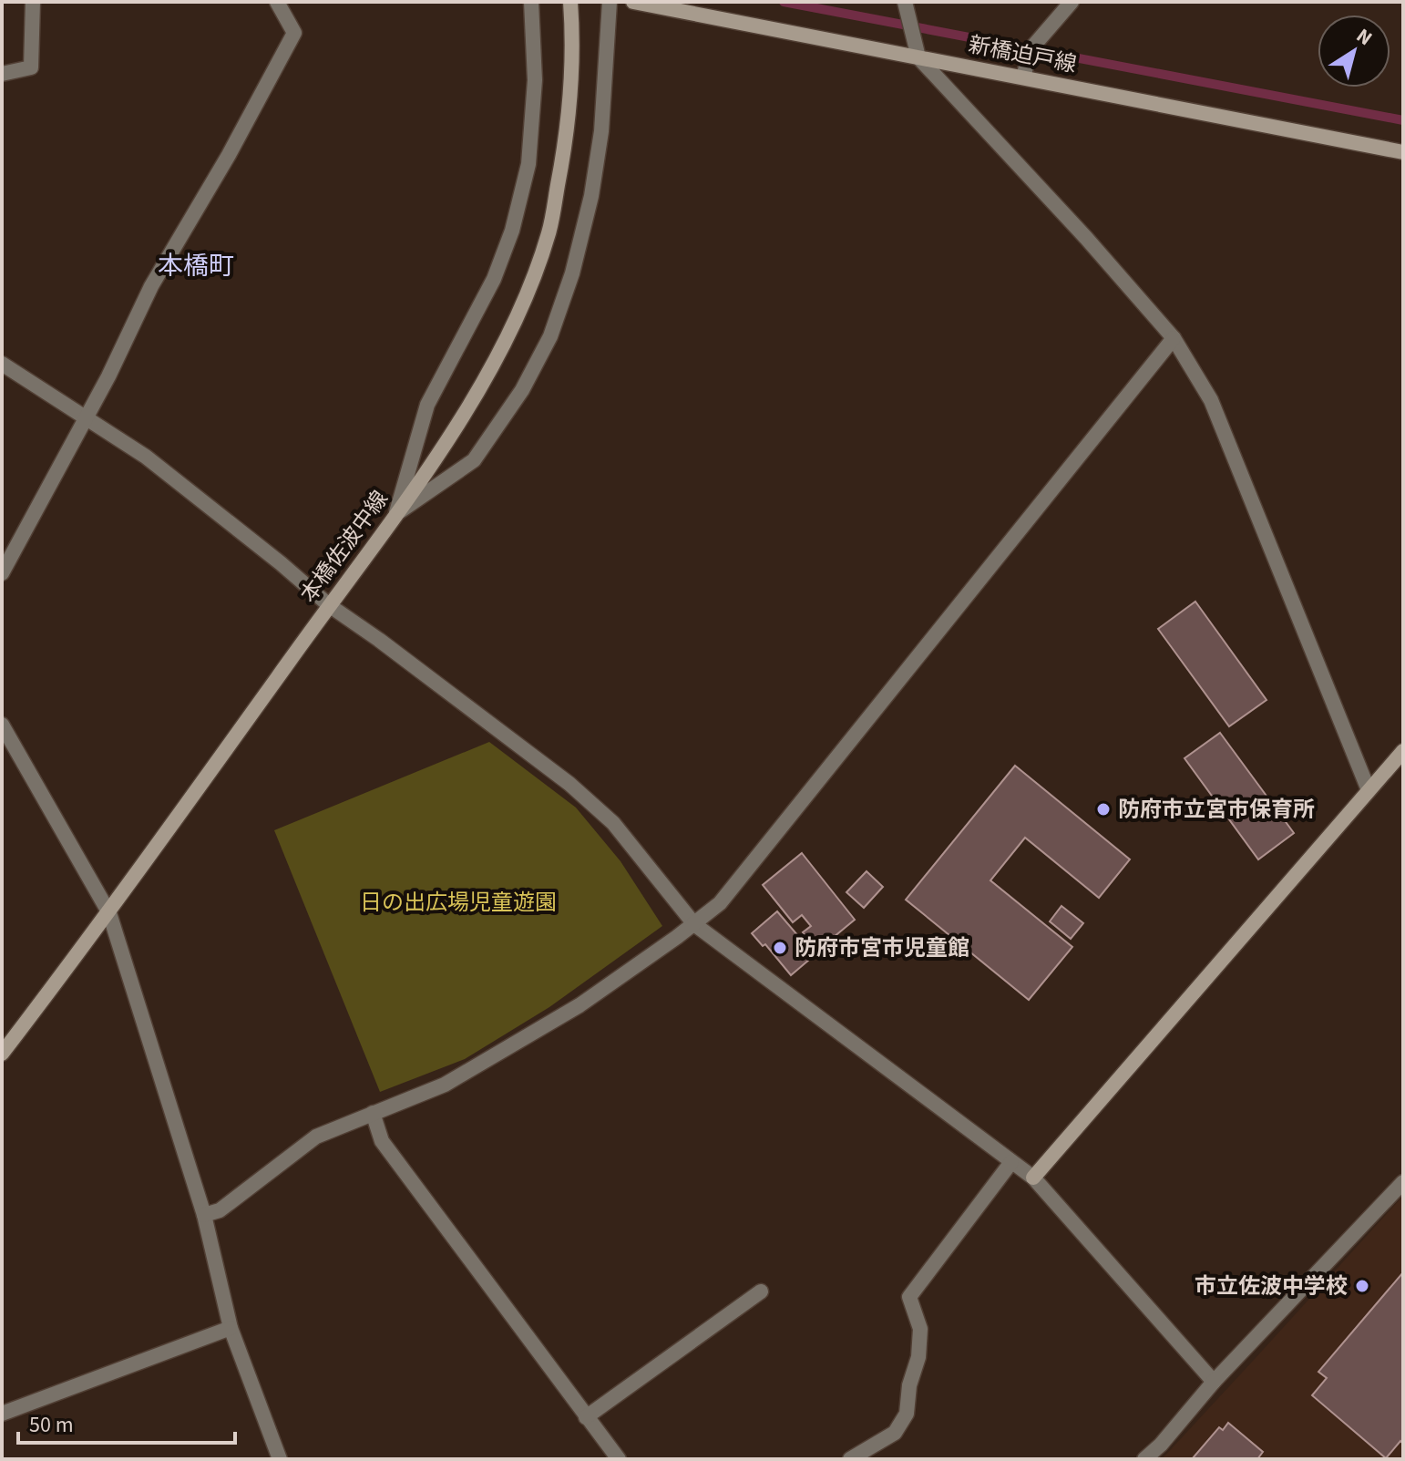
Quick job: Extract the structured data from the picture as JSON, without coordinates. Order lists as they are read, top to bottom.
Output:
{
  "streets": {
    "street": ["新橋迫戸線", "本橋佐波中線"]
  },
  "districts": ["本橋町"],
  "parks": ["日の出広場児童遊園"],
  "places": ["防府市立宮市保育所", "防府市宮市児童館", "市立佐波中学校"],
  "scale_bar": "50 m",
  "north": "top right"
}
